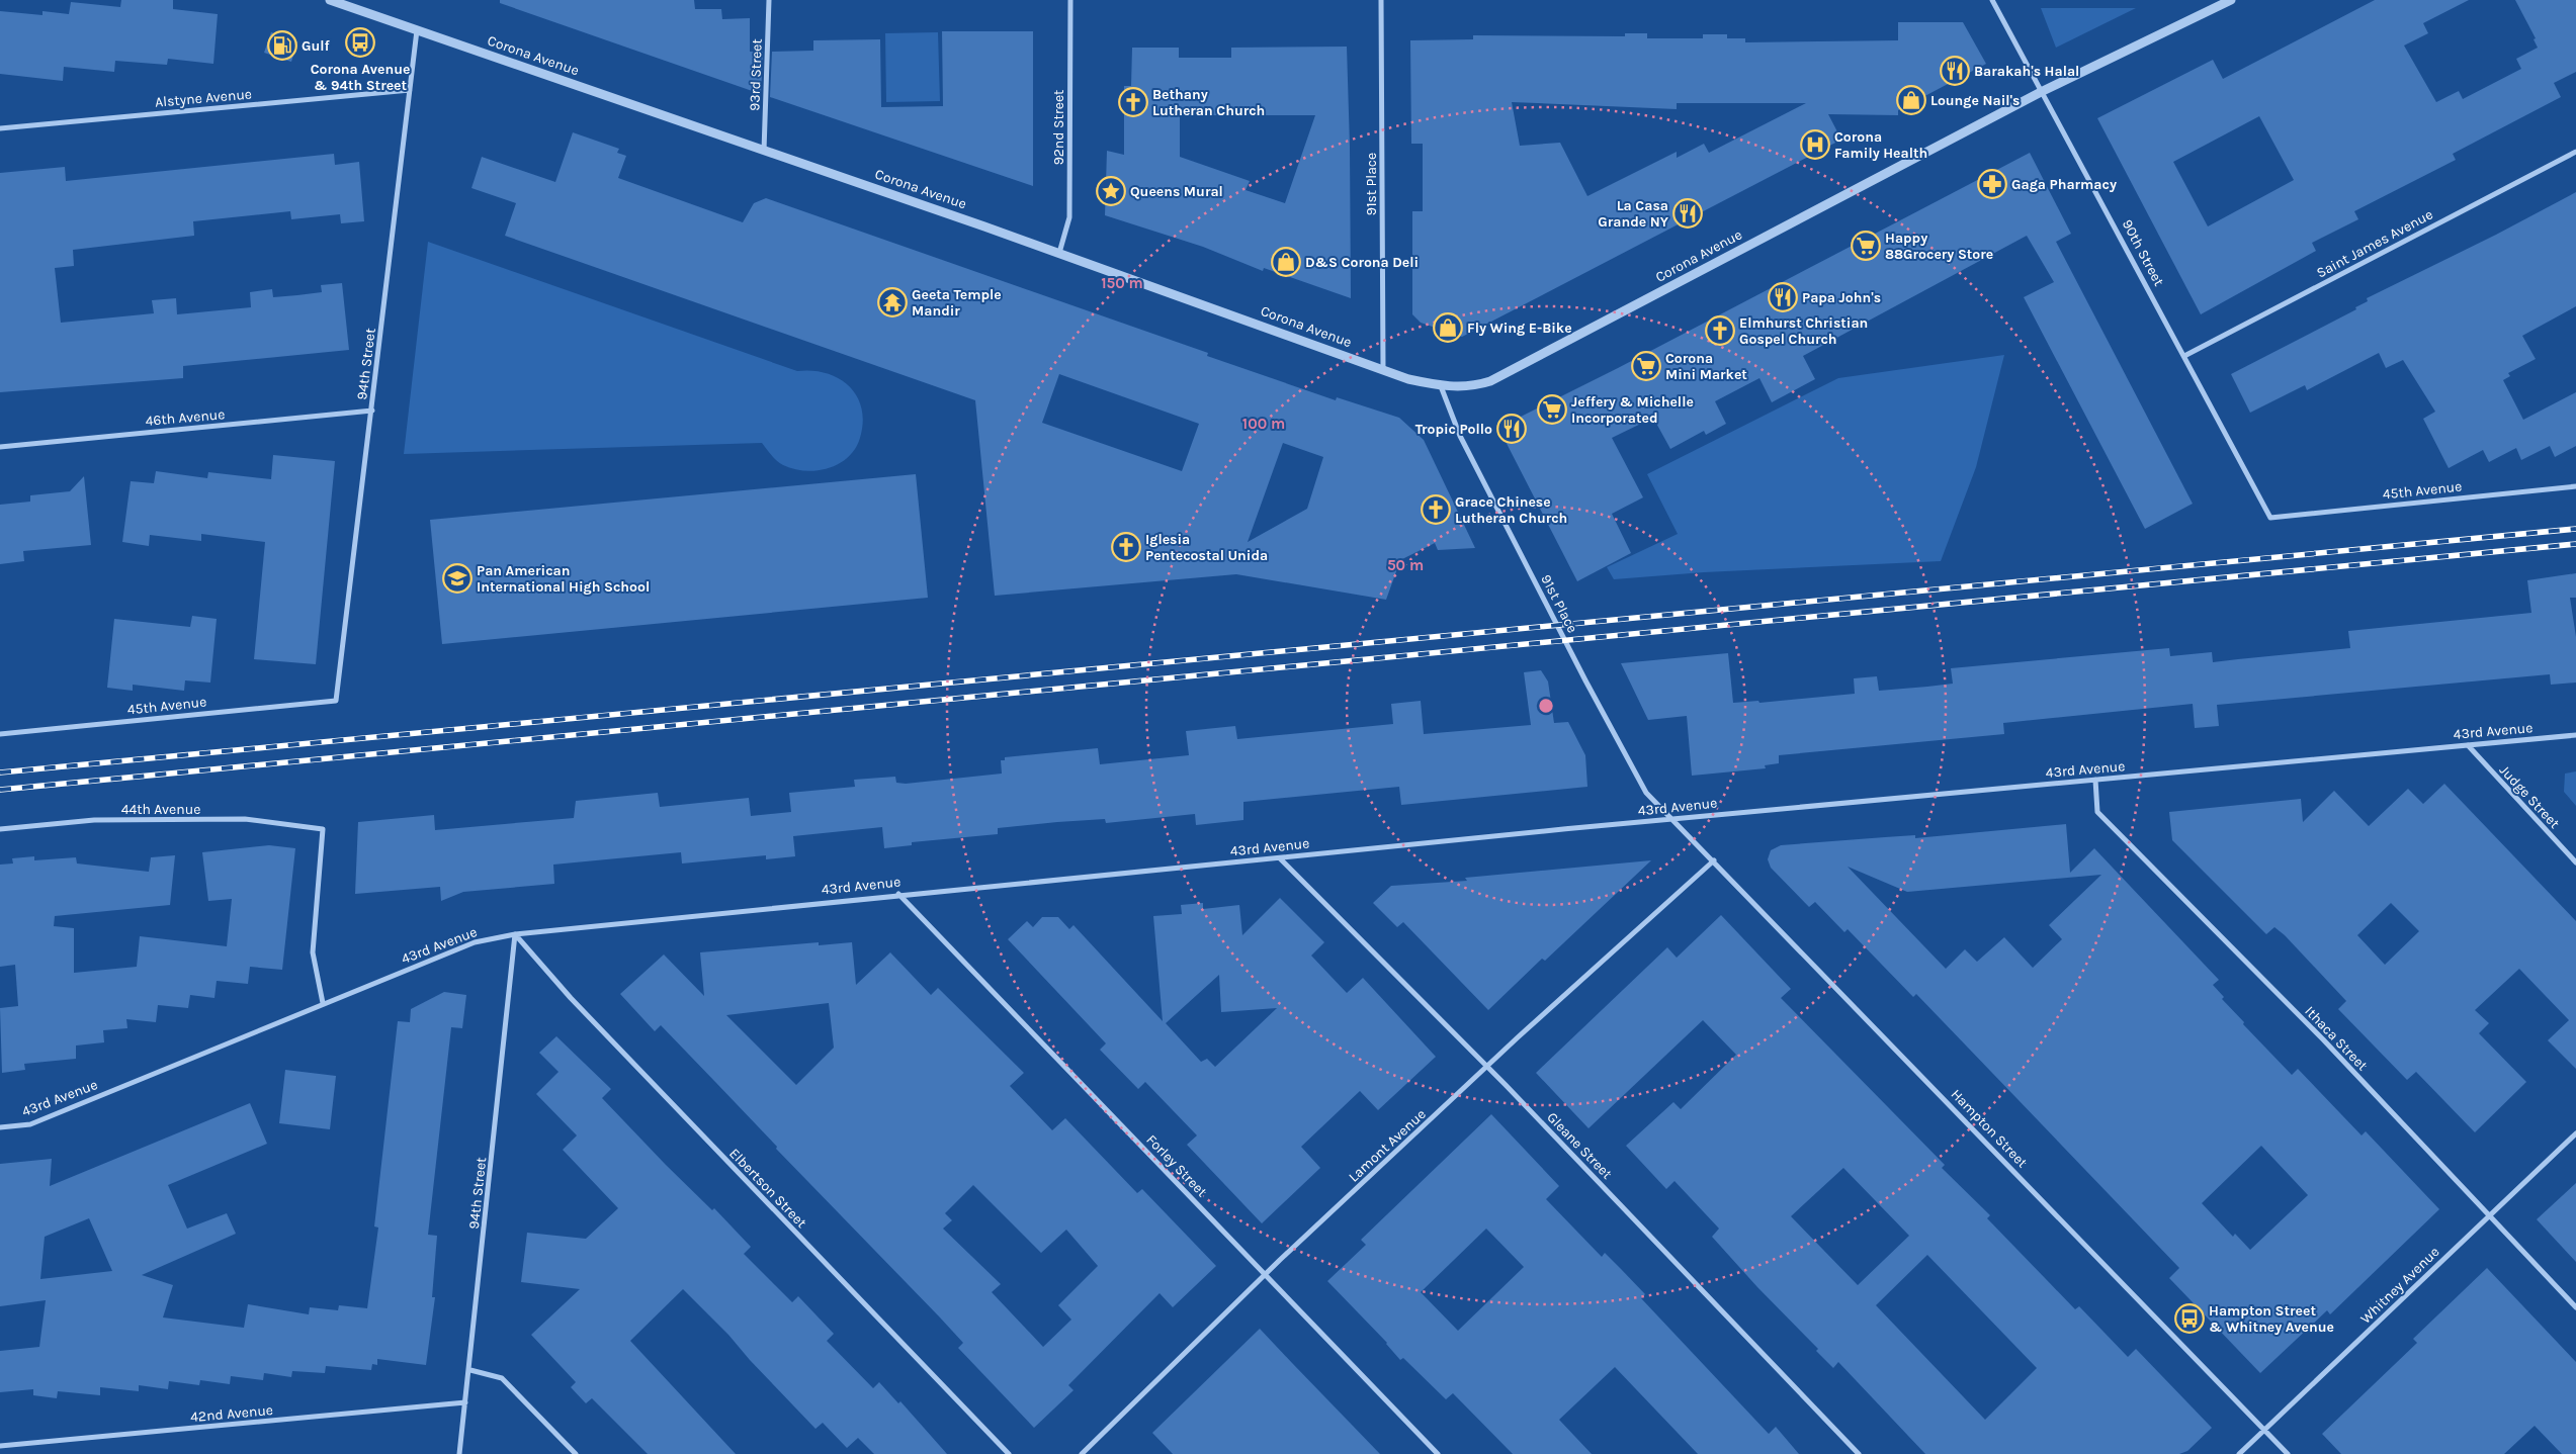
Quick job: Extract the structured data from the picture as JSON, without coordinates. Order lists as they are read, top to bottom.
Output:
{
  "streets": {
    "street": [
      "Corona Avenue",
      "93rd Street",
      "Alstyne Avenue",
      "92nd Street",
      "91st Place",
      "Saint James Avenue",
      "90th Street",
      "94th Street",
      "46th Avenue",
      "45th Avenue",
      "43rd Avenue",
      "Judge Street",
      "44th Avenue",
      "Ithaca Street",
      "Hampton Street",
      "Lamont Avenue",
      "Gleane Street",
      "Forley Street",
      "Elbertson Street",
      "Whitney Avenue",
      "42nd Avenue"
    ]
  },
  "crossings": [
    ["Corona Avenue", "93rd Street"],
    ["Corona Avenue", "92nd Street"],
    ["Corona Avenue", "91st Place"],
    ["Corona Avenue", "90th Street"],
    ["Corona Avenue", "94th Street"],
    ["Alstyne Avenue", "94th Street"],
    ["91st Place", "43rd Avenue"],
    ["91st Place", "Hampton Street"],
    ["Saint James Avenue", "90th Street"],
    ["90th Street", "45th Avenue"],
    ["94th Street", "46th Avenue"],
    ["94th Street", "45th Avenue"],
    ["94th Street", "43rd Avenue"],
    ["94th Street", "Elbertson Street"],
    ["94th Street", "42nd Avenue"],
    ["43rd Avenue", "Judge Street"],
    ["43rd Avenue", "44th Avenue"],
    ["43rd Avenue", "Ithaca Street"],
    ["43rd Avenue", "Hampton Street"],
    ["43rd Avenue", "Gleane Street"],
    ["43rd Avenue", "Forley Street"],
    ["43rd Avenue", "Elbertson Street"],
    ["Ithaca Street", "Whitney Avenue"],
    ["Hampton Street", "Lamont Avenue"],
    ["Hampton Street", "Whitney Avenue"],
    ["Lamont Avenue", "Gleane Street"],
    ["Lamont Avenue", "Forley Street"]
  ],
  "places": {
    "bus stop": ["Corona Avenue & 94th Street", "Hampton Street & Whitney Avenue"],
    "fuel station": ["Gulf"],
    "restaurant": [
      "Barakah's Halal",
      "La Casa Grande NY",
      "Papa John's",
      "Tropic Pollo"
    ],
    "shop": ["Lounge Nail's", "D&S Corona Deli", "Fly Wing E-Bike"],
    "church": [
      "Bethany Lutheran Church",
      "Elmhurst Christian Gospel Church",
      "Grace Chinese Lutheran Church",
      "Iglesia Pentecostal Unida"
    ],
    "hospital": ["Corona Family Health"],
    "pharmacy": ["Gaga Pharmacy"],
    "place": ["Queens Mural"],
    "supermarket": ["Happy 88Grocery Store", "Corona Mini Market", "Jeffery & Michelle Incorporated"],
    "temple": ["Geeta Temple Mandir"],
    "school or university": ["Pan American International High School"]
  },
  "rings": ["150 m", "100 m", "50 m"]
}
